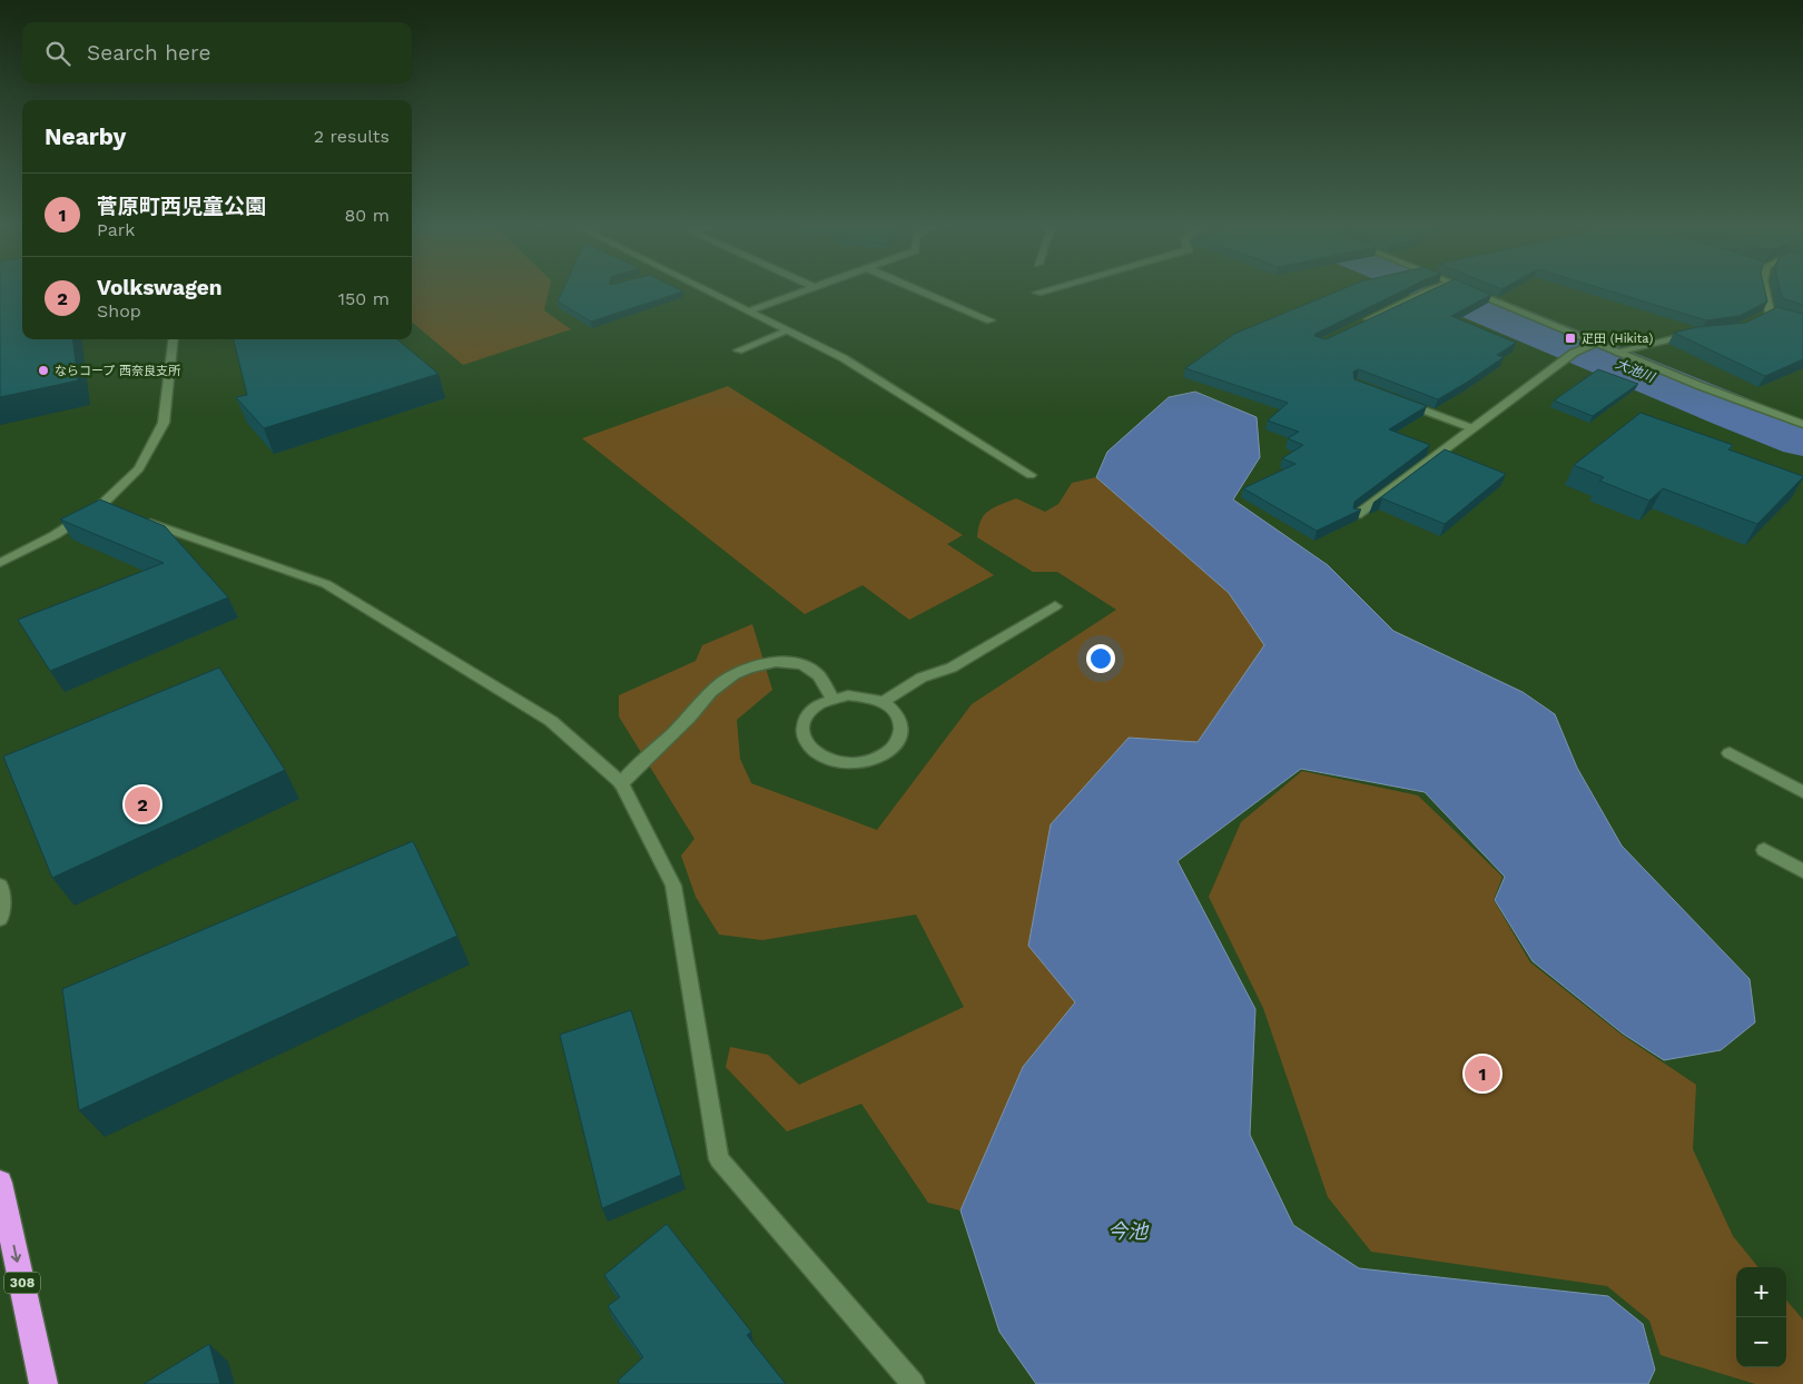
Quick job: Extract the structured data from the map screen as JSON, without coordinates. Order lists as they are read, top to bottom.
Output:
{
  "streets": {
    "highway": ["308"]
  },
  "water": ["大池川", "今池"],
  "places": {
    "transit": ["疋田 (Hikita)"],
    "other": ["ならコープ 西奈良支所"]
  },
  "page": {
    "search": "Search here",
    "heading": ["Nearby", "2 results"],
    "list": [
      {
        "mark": "1",
        "name": "菅原町西児童公園",
        "note": "Park",
        "value": "80 m"
      },
      {
        "mark": "2",
        "name": "Volkswagen",
        "note": "Shop",
        "value": "150 m"
      }
    ],
    "pins": ["2", "1"],
    "map_buttons": ["+", "−"]
  }
}
